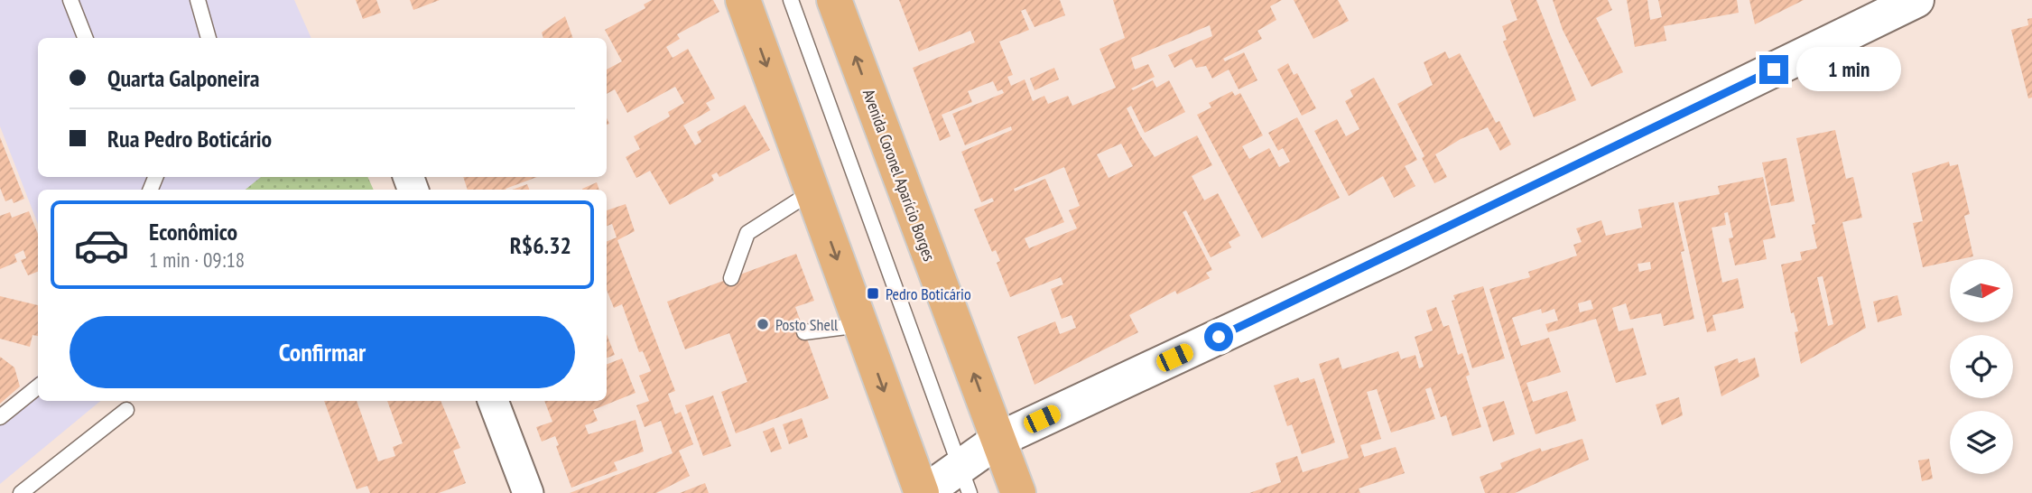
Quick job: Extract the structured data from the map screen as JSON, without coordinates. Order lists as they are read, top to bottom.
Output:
{
  "streets": {
    "main road": ["Avenida Coronel Aparício Borges"]
  },
  "places": {
    "transit": ["Pedro Boticário"],
    "other": ["Posto Shell"]
  },
  "north": "right",
  "page": {
    "banner": ["Quarta Galponeira", "Rua Pedro Boticário"],
    "bubble": "1 min",
    "list": [
      {
        "name": "Econômico",
        "note": "1 min · 09:18",
        "value": "R$6.32"
      }
    ],
    "buttons": "Confirmar"
  }
}
